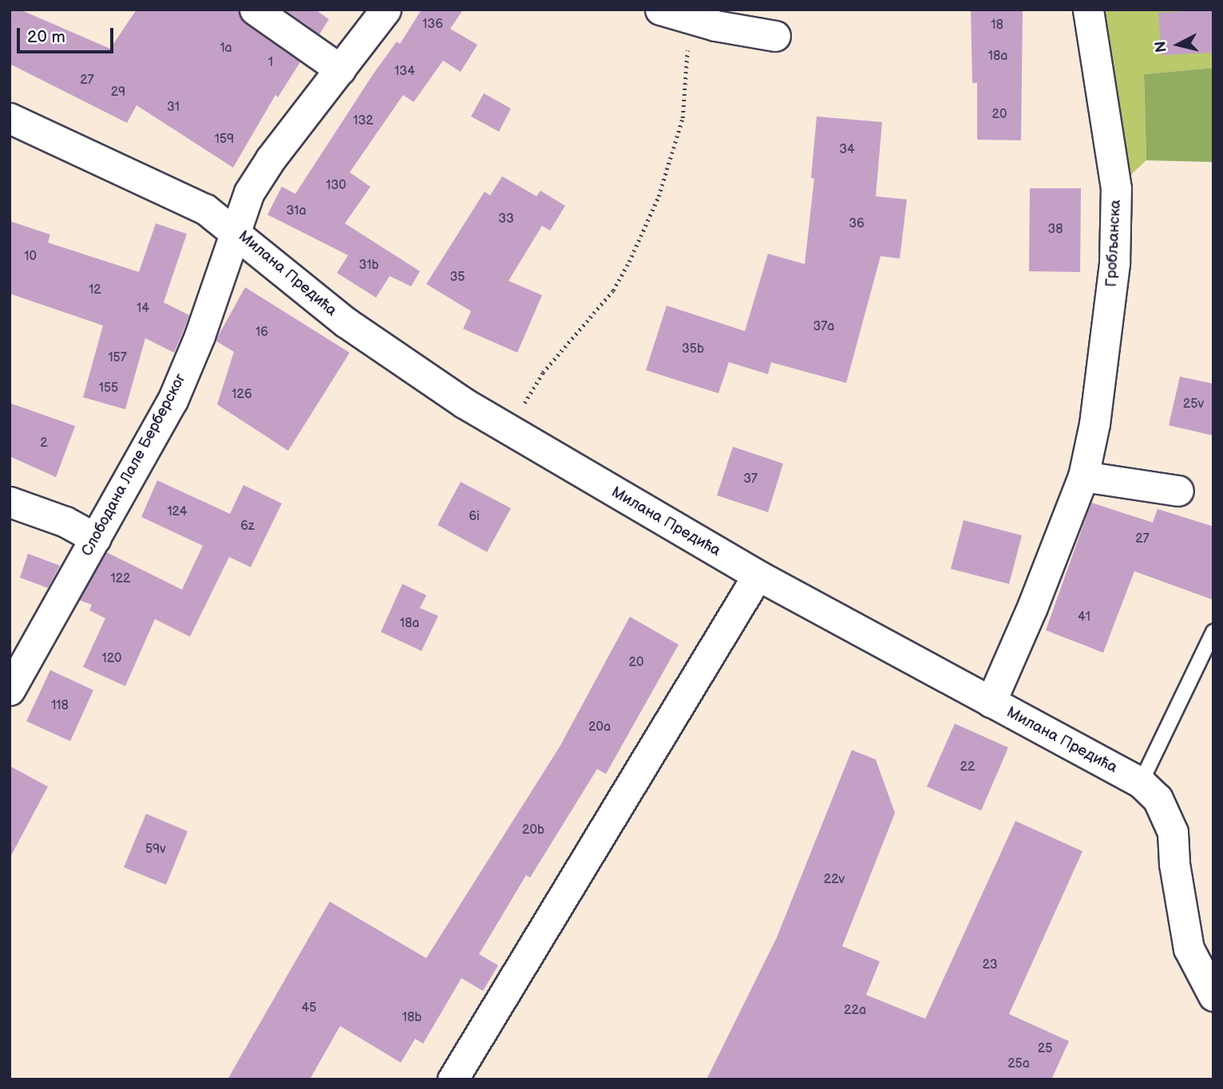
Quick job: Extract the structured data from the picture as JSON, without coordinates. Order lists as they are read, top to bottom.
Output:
{
  "streets": {
    "street": ["Гробљанска", "Милана Предића", "Слободана Лале Берберског"]
  },
  "crossings": [
    ["Гробљанска", "Милана Предића"],
    ["Милана Предића", "Слободана Лале Берберског"]
  ],
  "house_numbers": [
    "136",
    "18",
    "1a",
    "18a",
    "1",
    "134",
    "27",
    "29",
    "31",
    "20",
    "132",
    "159",
    "34",
    "130",
    "31a",
    "33",
    "36",
    "38",
    "10",
    "31b",
    "35",
    "12",
    "14",
    "37a",
    "16",
    "35b",
    "157",
    "155",
    "126",
    "25v",
    "2",
    "37",
    "124",
    "6i",
    "6z",
    "27",
    "122",
    "41",
    "18a",
    "120",
    "20",
    "118",
    "20a",
    "22",
    "20b",
    "59v",
    "22v",
    "23",
    "45",
    "22a",
    "18b",
    "25",
    "25a"
  ],
  "scale_bar": "20 m",
  "north": "left"
}
